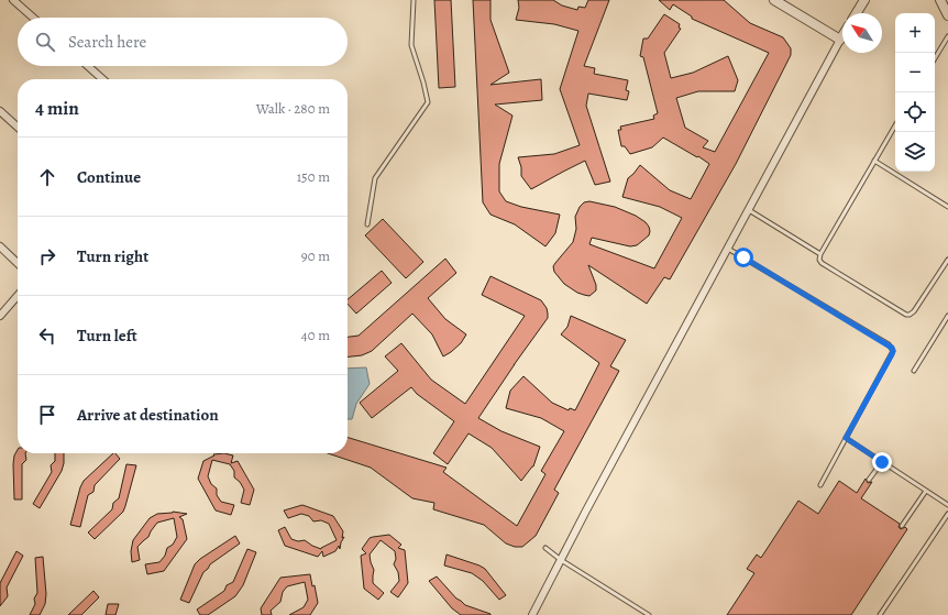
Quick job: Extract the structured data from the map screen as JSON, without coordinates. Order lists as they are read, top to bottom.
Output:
{
  "north": "top left",
  "page": {
    "map_buttons": ["+", "−"],
    "search": "Search here",
    "heading": ["4 min", "Walk · 280 m"],
    "list": [
      ["Continue", "150 m"],
      ["Turn right", "90 m"],
      ["Turn left", "40 m"],
      "Arrive at destination"
    ]
  }
}
